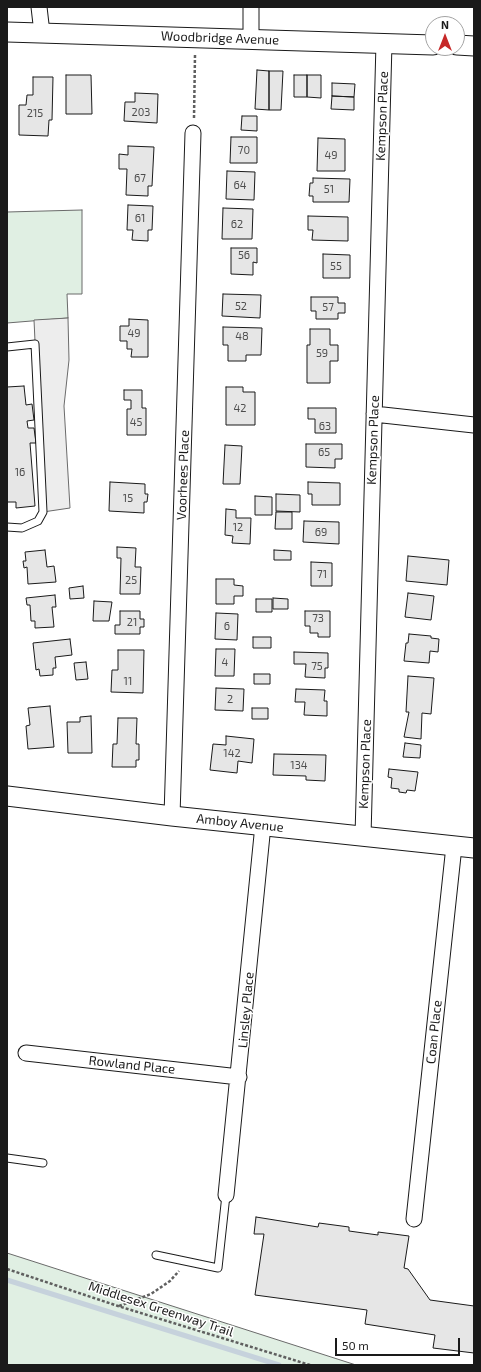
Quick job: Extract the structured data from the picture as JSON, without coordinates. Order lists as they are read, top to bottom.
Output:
{
  "streets": {
    "street": [
      "Woodbridge Avenue",
      "Kempson Place",
      "Voorhees Place",
      "Amboy Avenue",
      "Linsley Place",
      "Coan Place",
      "Rowland Place"
    ],
    "path": ["Middlesex Greenway Trail"]
  },
  "crossings": [
    ["Woodbridge Avenue", "Kempson Place"],
    ["Kempson Place", "Amboy Avenue"],
    ["Voorhees Place", "Amboy Avenue"],
    ["Amboy Avenue", "Linsley Place"],
    ["Amboy Avenue", "Coan Place"],
    ["Linsley Place", "Rowland Place"]
  ],
  "house_numbers": [
    "203",
    "215",
    "70",
    "49",
    "67",
    "64",
    "51",
    "61",
    "62",
    "56",
    "55",
    "52",
    "57",
    "49",
    "48",
    "59",
    "42",
    "45",
    "63",
    "65",
    "16",
    "15",
    "12",
    "69",
    "71",
    "25",
    "73",
    "21",
    "6",
    "4",
    "75",
    "11",
    "2",
    "142",
    "134"
  ],
  "scale_bar": "50 m",
  "north": "top"
}
